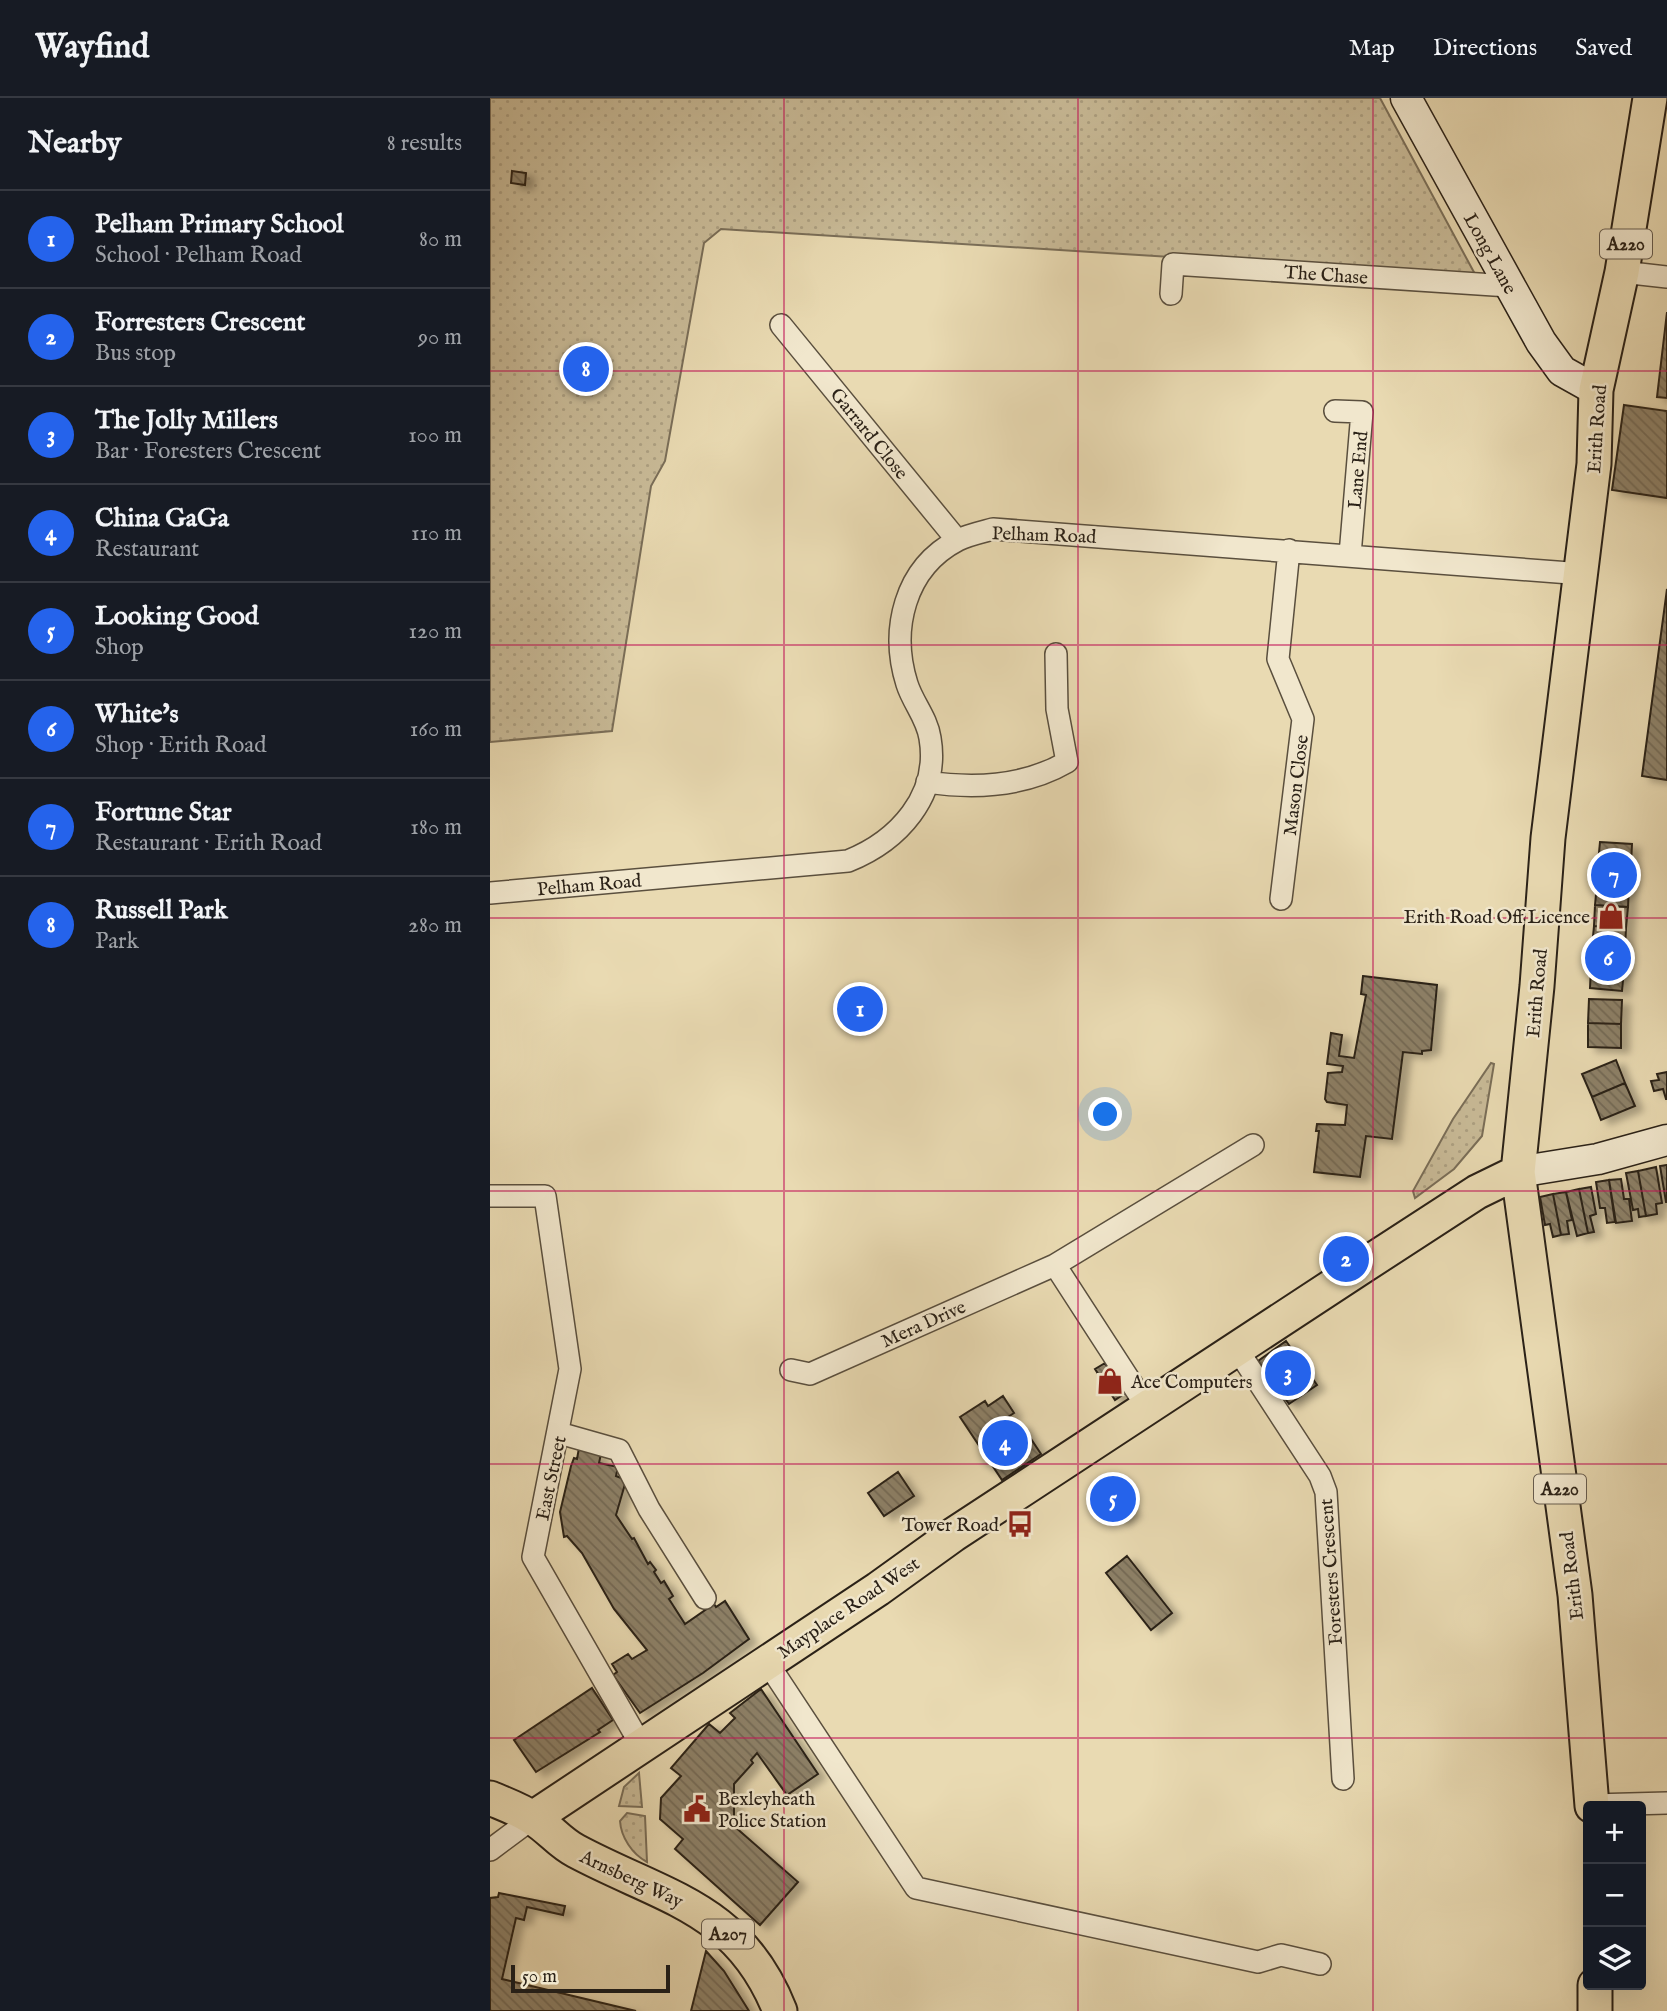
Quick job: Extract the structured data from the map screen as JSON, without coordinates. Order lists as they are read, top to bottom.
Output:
{
  "streets": {
    "main road": [
      "A220",
      "Erith Road",
      "Mayplace Road West",
      "Arnsberg Way",
      "A207"
    ],
    "street": [
      "Long Lane",
      "The Chase",
      "Garrard Close",
      "Lane End",
      "Pelham Road",
      "Mason Close",
      "Mera Drive",
      "East Street",
      "Foresters Crescent"
    ]
  },
  "crossings": [
    ["Long Lane", "The Chase"],
    ["Long Lane", "Erith Road"],
    ["Erith Road", "Pelham Road"],
    ["Erith Road", "Mayplace Road West"],
    ["Garrard Close", "Pelham Road"],
    ["Lane End", "Pelham Road"],
    ["Pelham Road", "Mason Close"],
    ["East Street", "Mayplace Road West"],
    ["Foresters Crescent", "Mayplace Road West"],
    ["Mayplace Road West", "Arnsberg Way"]
  ],
  "places": {
    "shop": ["Erith Road Off Licence", "Ace Computers"],
    "bus stop": ["Tower Road"],
    "public building": ["Bexleyheath Police Station"]
  },
  "scale_bar": "50 m",
  "page": {
    "header": "Wayfind",
    "nav": ["Map", "Directions", "Saved"],
    "heading": ["Nearby", "8 results"],
    "list": [
      {
        "mark": "1",
        "name": "Pelham Primary School",
        "note": "School · Pelham Road",
        "value": "80 m"
      },
      {
        "mark": "2",
        "name": "Forresters Crescent",
        "note": "Bus stop",
        "value": "90 m"
      },
      {
        "mark": "3",
        "name": "The Jolly Millers",
        "note": "Bar · Foresters Crescent",
        "value": "100 m"
      },
      {
        "mark": "4",
        "name": "China GaGa",
        "note": "Restaurant",
        "value": "110 m"
      },
      {
        "mark": "5",
        "name": "Looking Good",
        "note": "Shop",
        "value": "120 m"
      },
      {
        "mark": "6",
        "name": "White's",
        "note": "Shop · Erith Road",
        "value": "160 m"
      },
      {
        "mark": "7",
        "name": "Fortune Star",
        "note": "Restaurant · Erith Road",
        "value": "180 m"
      },
      {
        "mark": "8",
        "name": "Russell Park",
        "note": "Park",
        "value": "280 m"
      }
    ],
    "pins": [
      "8",
      "7",
      "6",
      "1",
      "2",
      "3",
      "4",
      "5"
    ],
    "map_buttons": ["+", "−"],
    "scale": "50 m"
  }
}
